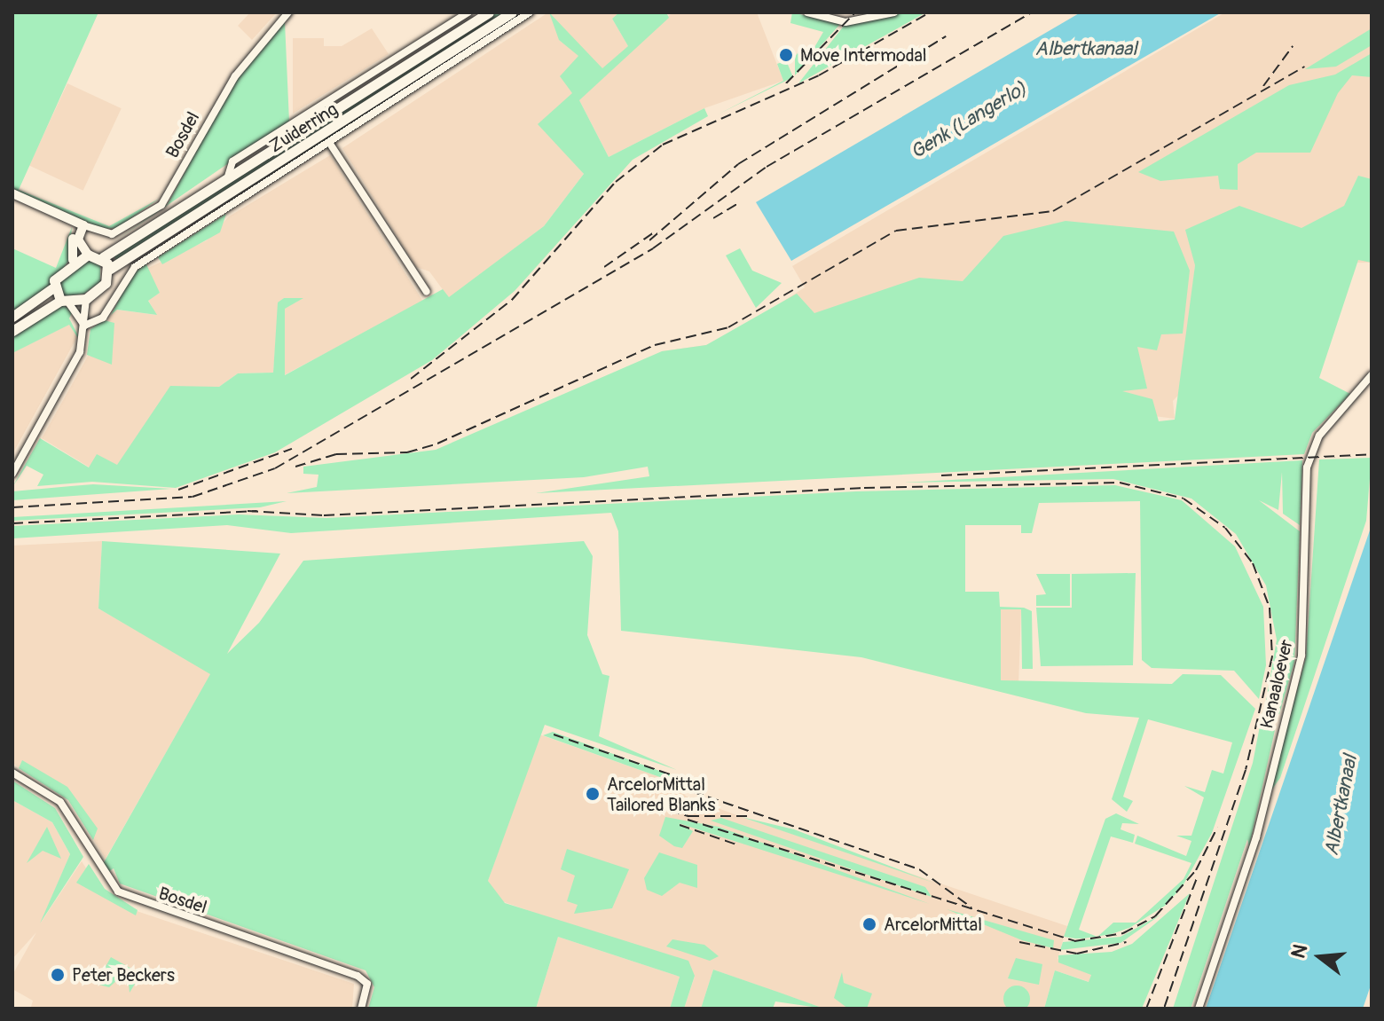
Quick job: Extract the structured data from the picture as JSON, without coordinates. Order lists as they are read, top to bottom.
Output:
{
  "streets": {
    "main road": ["Zuiderring"],
    "street": ["Bosdel", "Kanaaloever"]
  },
  "water": ["Albertkanaal", "Genk (Langerlo)"],
  "places": [
    "Move Intermodal",
    "ArcelorMittal Tailored Blanks",
    "ArcelorMittal",
    "Peter Beckers"
  ],
  "north": "left"
}
